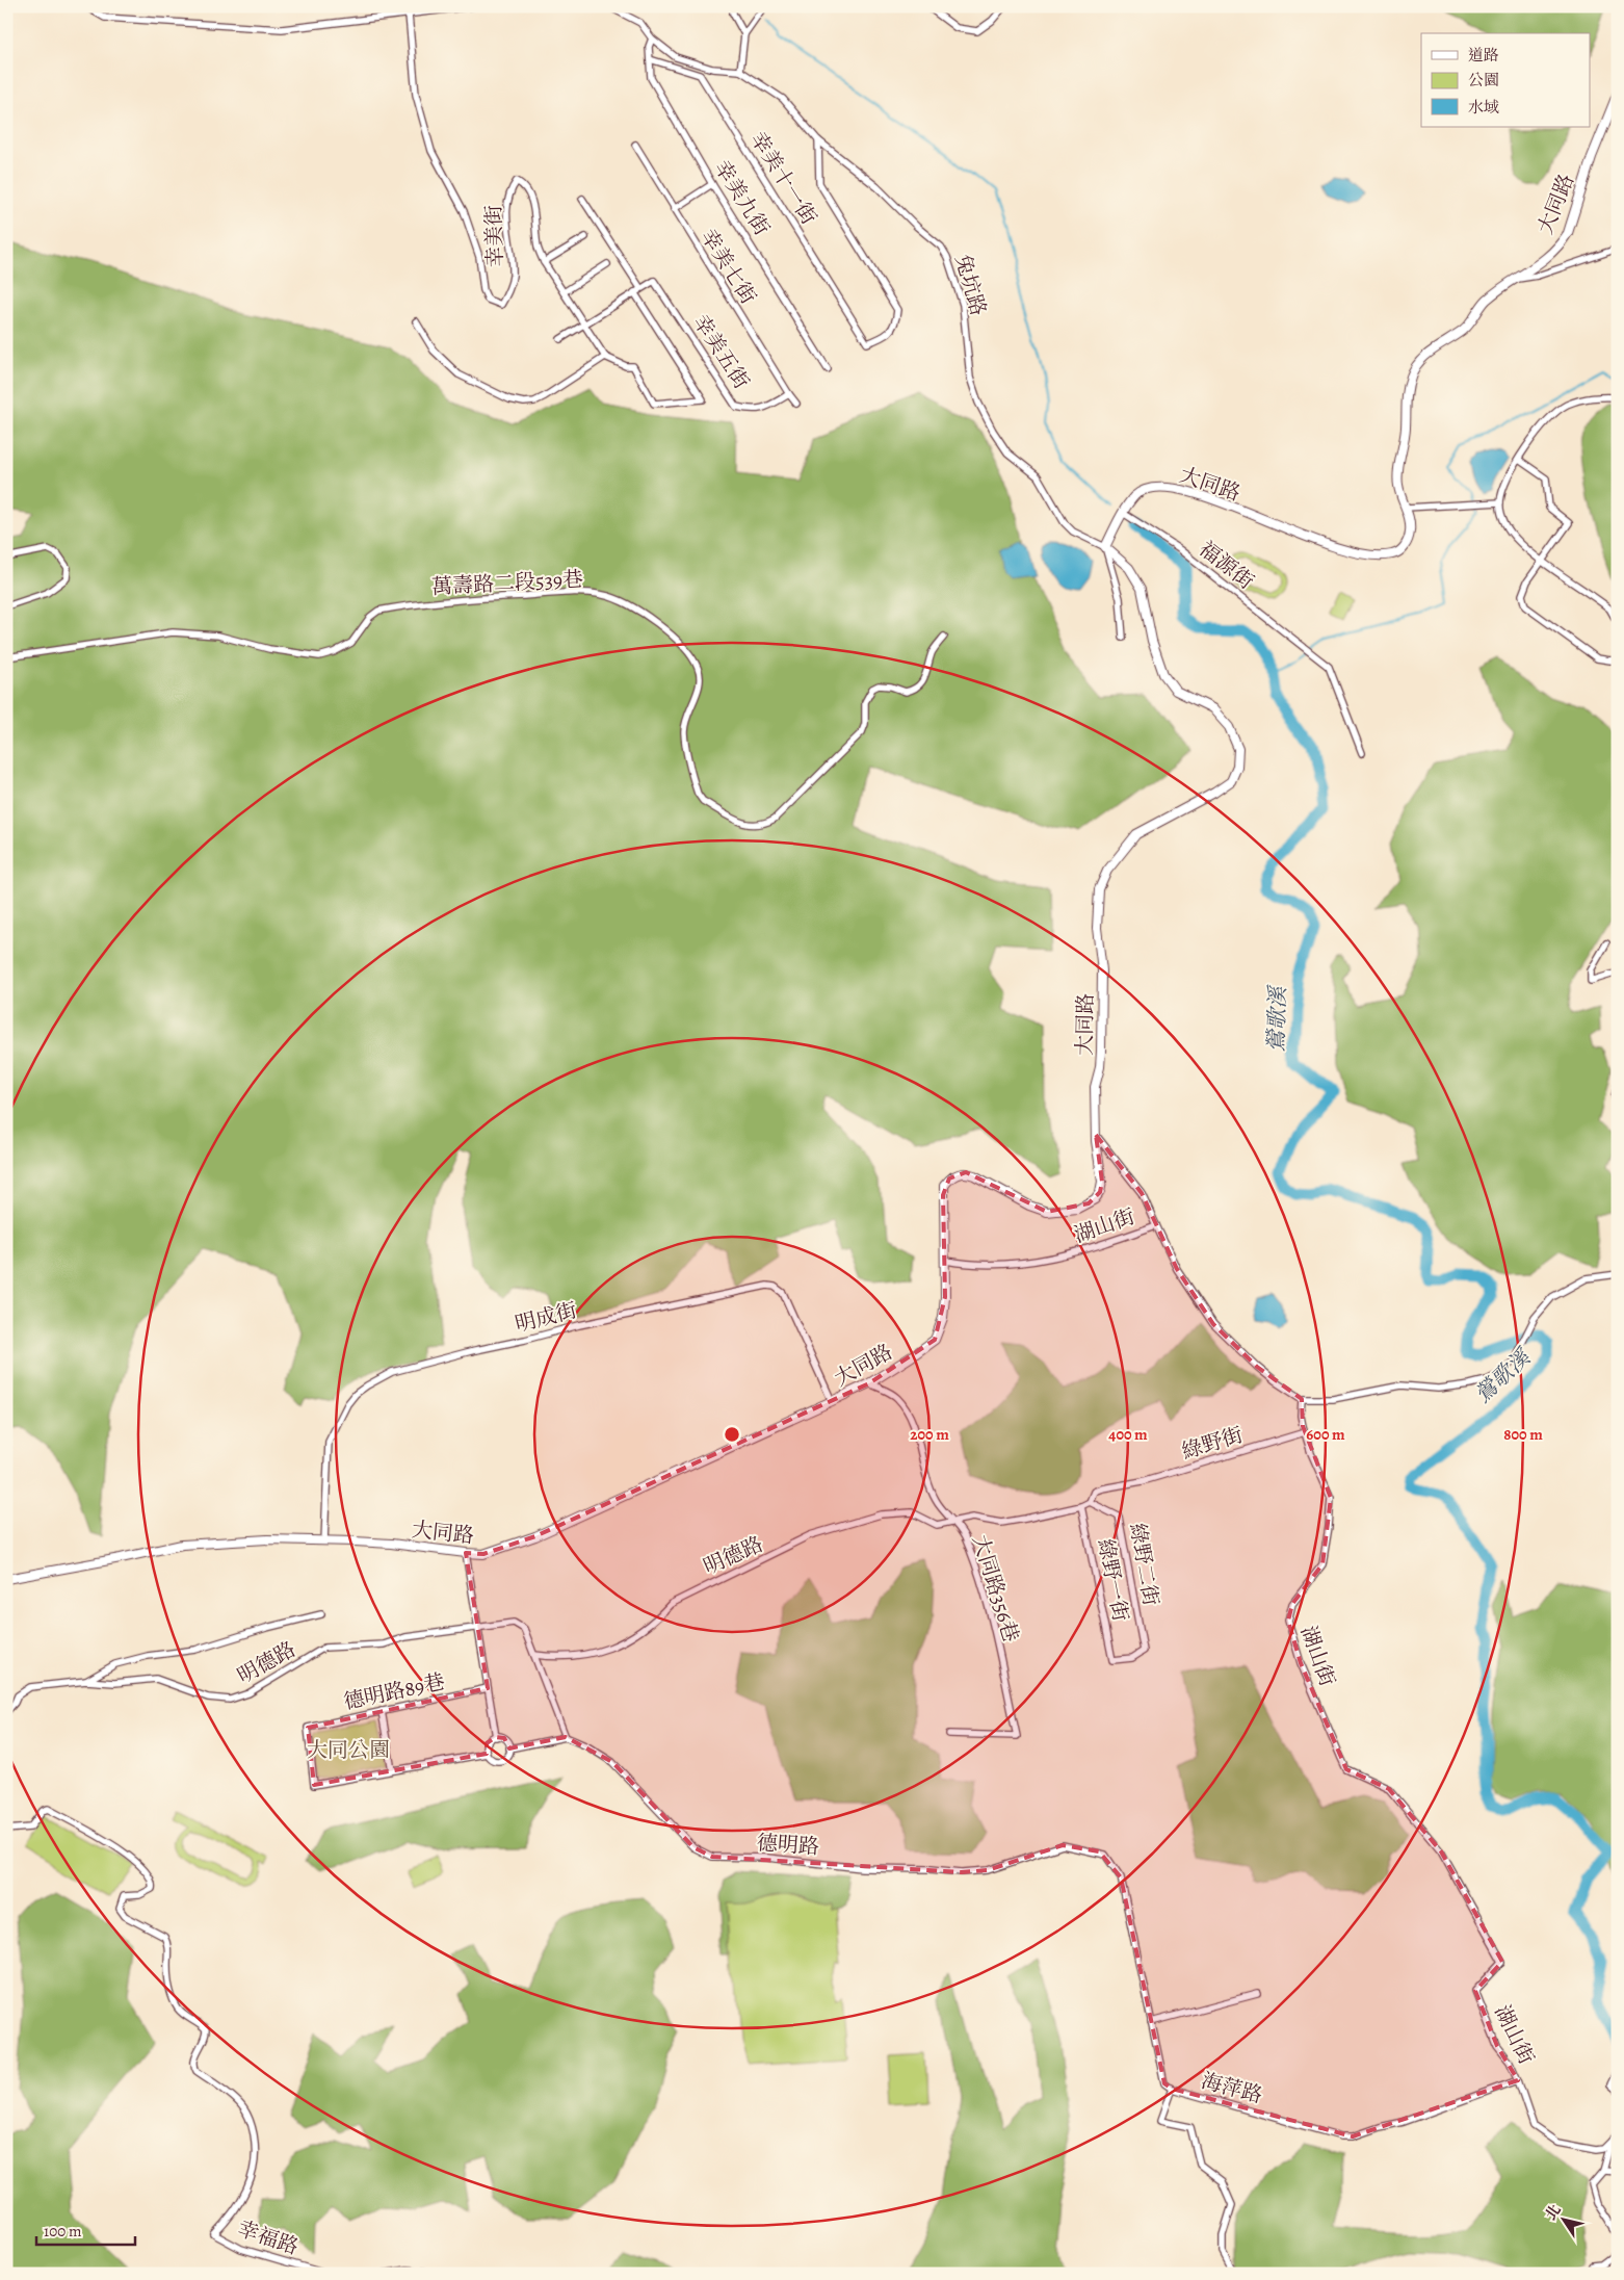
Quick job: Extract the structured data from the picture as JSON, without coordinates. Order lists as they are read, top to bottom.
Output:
{
  "streets": {
    "street": [
      "幸美十一街",
      "幸美九街",
      "大同路",
      "幸美街",
      "幸美七街",
      "兔坑路",
      "幸美五街",
      "福源街",
      "萬壽路二段539巷",
      "湖山街",
      "明成街",
      "綠野街",
      "明德路",
      "綠野二街",
      "綠野一街",
      "大同路356巷",
      "德明路89巷",
      "德明路",
      "海萍路",
      "幸福路"
    ]
  },
  "crossings": [
    ["幸美十一街", "幸美九街"],
    ["幸美十一街", "兔坑路"],
    ["大同路", "兔坑路"],
    ["大同路", "福源街"],
    ["大同路", "湖山街"],
    ["大同路", "明成街"],
    ["大同路", "大同路356巷"],
    ["幸美七街", "幸美五街"],
    ["湖山街", "綠野街"],
    ["湖山街", "海萍路"],
    ["綠野街", "明德路"],
    ["綠野街", "綠野二街"],
    ["綠野街", "綠野一街"],
    ["綠野街", "大同路356巷"],
    ["明德路", "大同路356巷"],
    ["明德路", "德明路"],
    ["綠野二街", "綠野一街"],
    ["德明路", "海萍路"]
  ],
  "water": ["鶯歌溪"],
  "parks": ["大同公園"],
  "legend": ["道路", "公園", "水域"],
  "scale_bar": "100 m",
  "north": "top left",
  "rings": [
    "200 m",
    "400 m",
    "600 m",
    "800 m"
  ]
}
